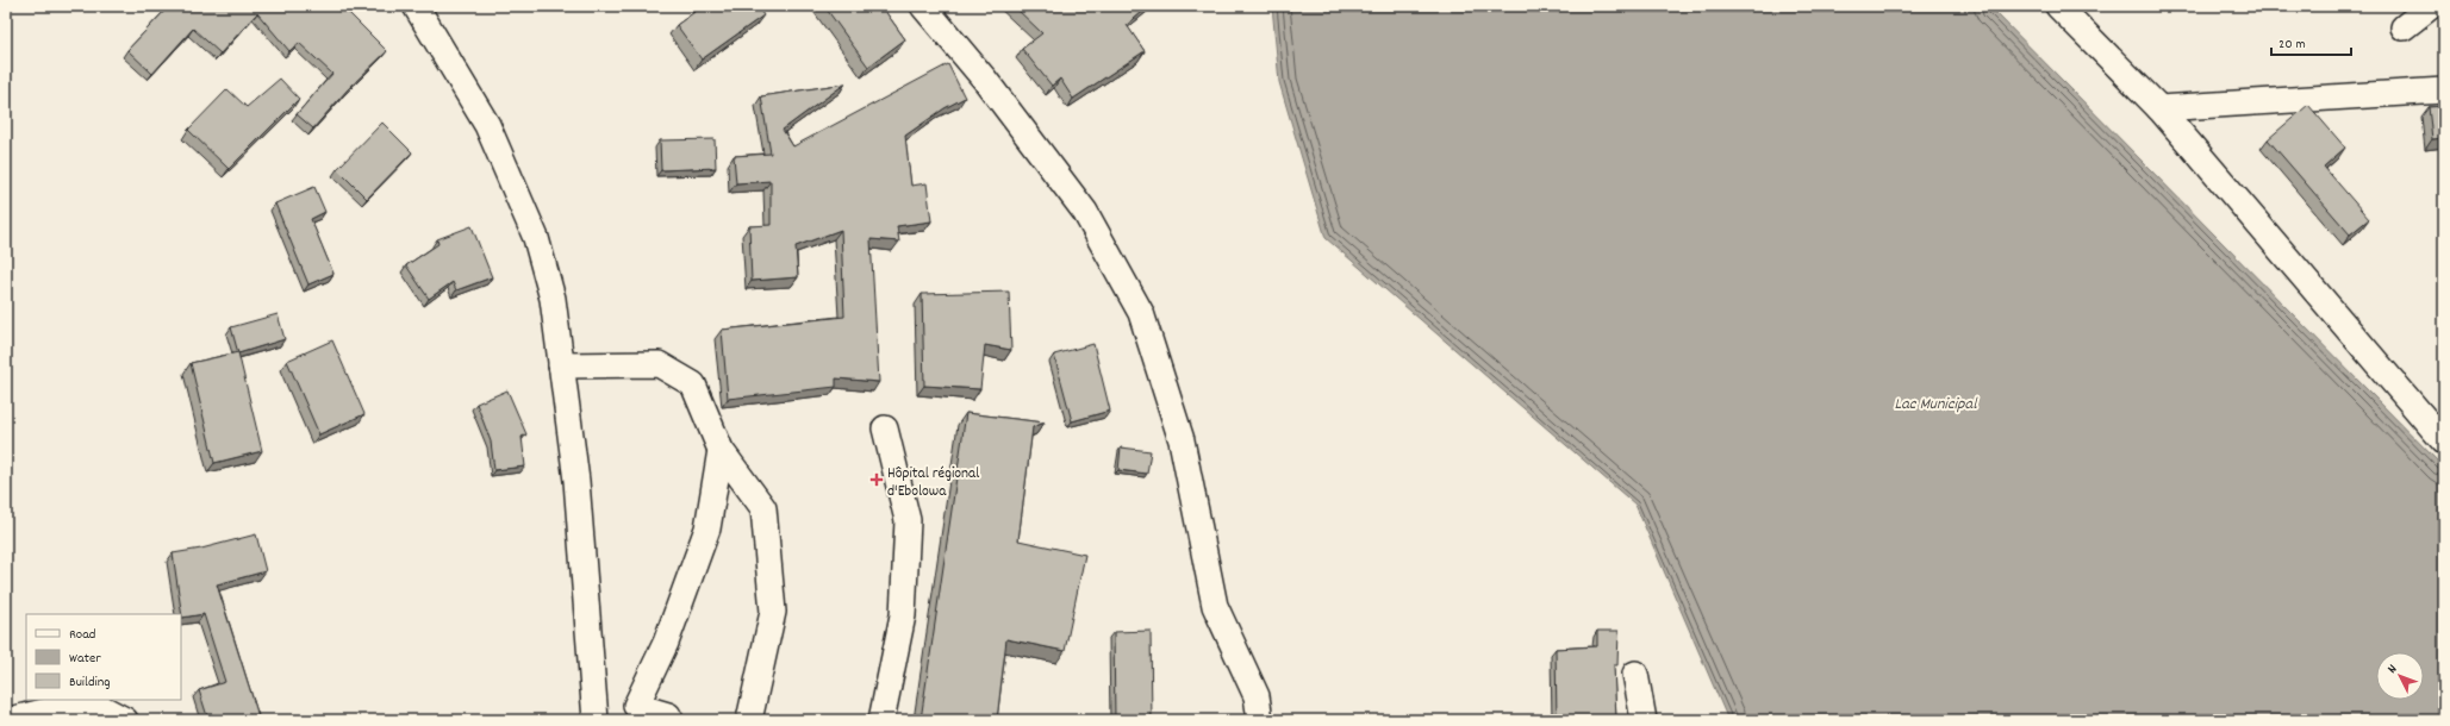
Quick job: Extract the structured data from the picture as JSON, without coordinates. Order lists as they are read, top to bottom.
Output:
{
  "water": ["Lac Municipal"],
  "places": {
    "health": ["Hôpital régional d'Ebolowa"]
  },
  "legend": ["Road", "Water", "Building"],
  "scale_bar": "20 m",
  "north": "top left"
}
